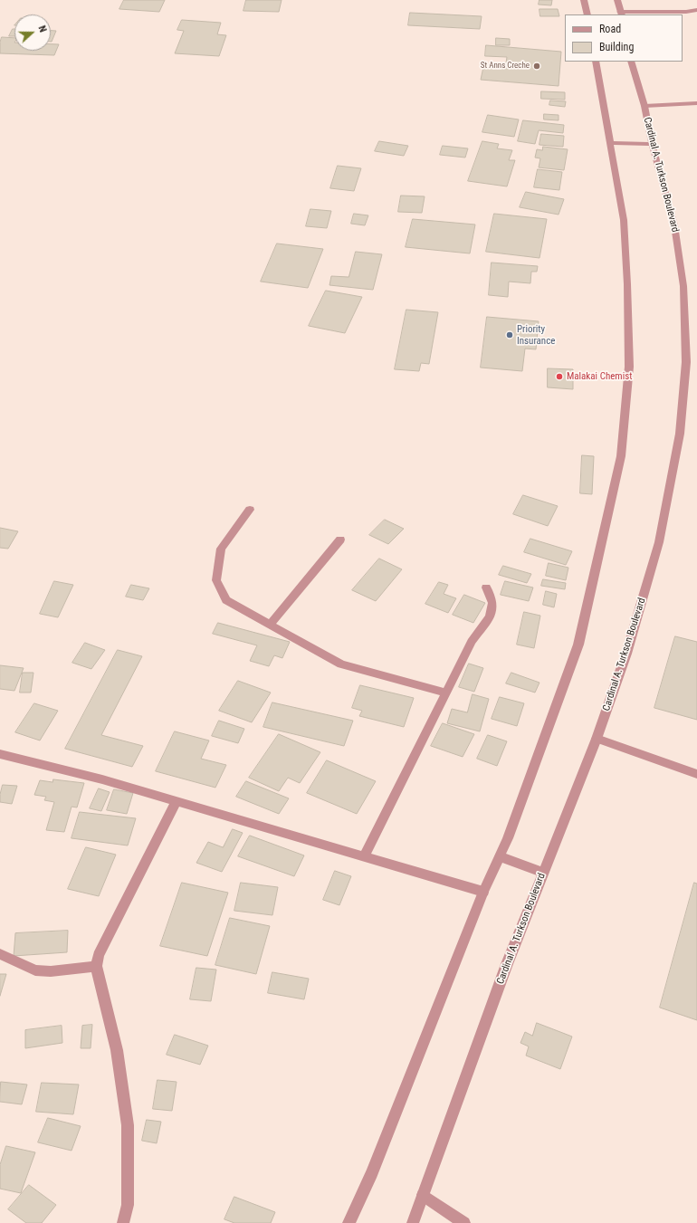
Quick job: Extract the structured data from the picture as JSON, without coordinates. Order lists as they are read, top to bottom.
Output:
{
  "streets": {
    "street": ["Cardinal A. Turkson Boulevard"]
  },
  "places": ["St Anns Creche", "Priority Insurance", "Malakai Chemist"],
  "legend": ["Road", "Building"],
  "north": "right"
}
